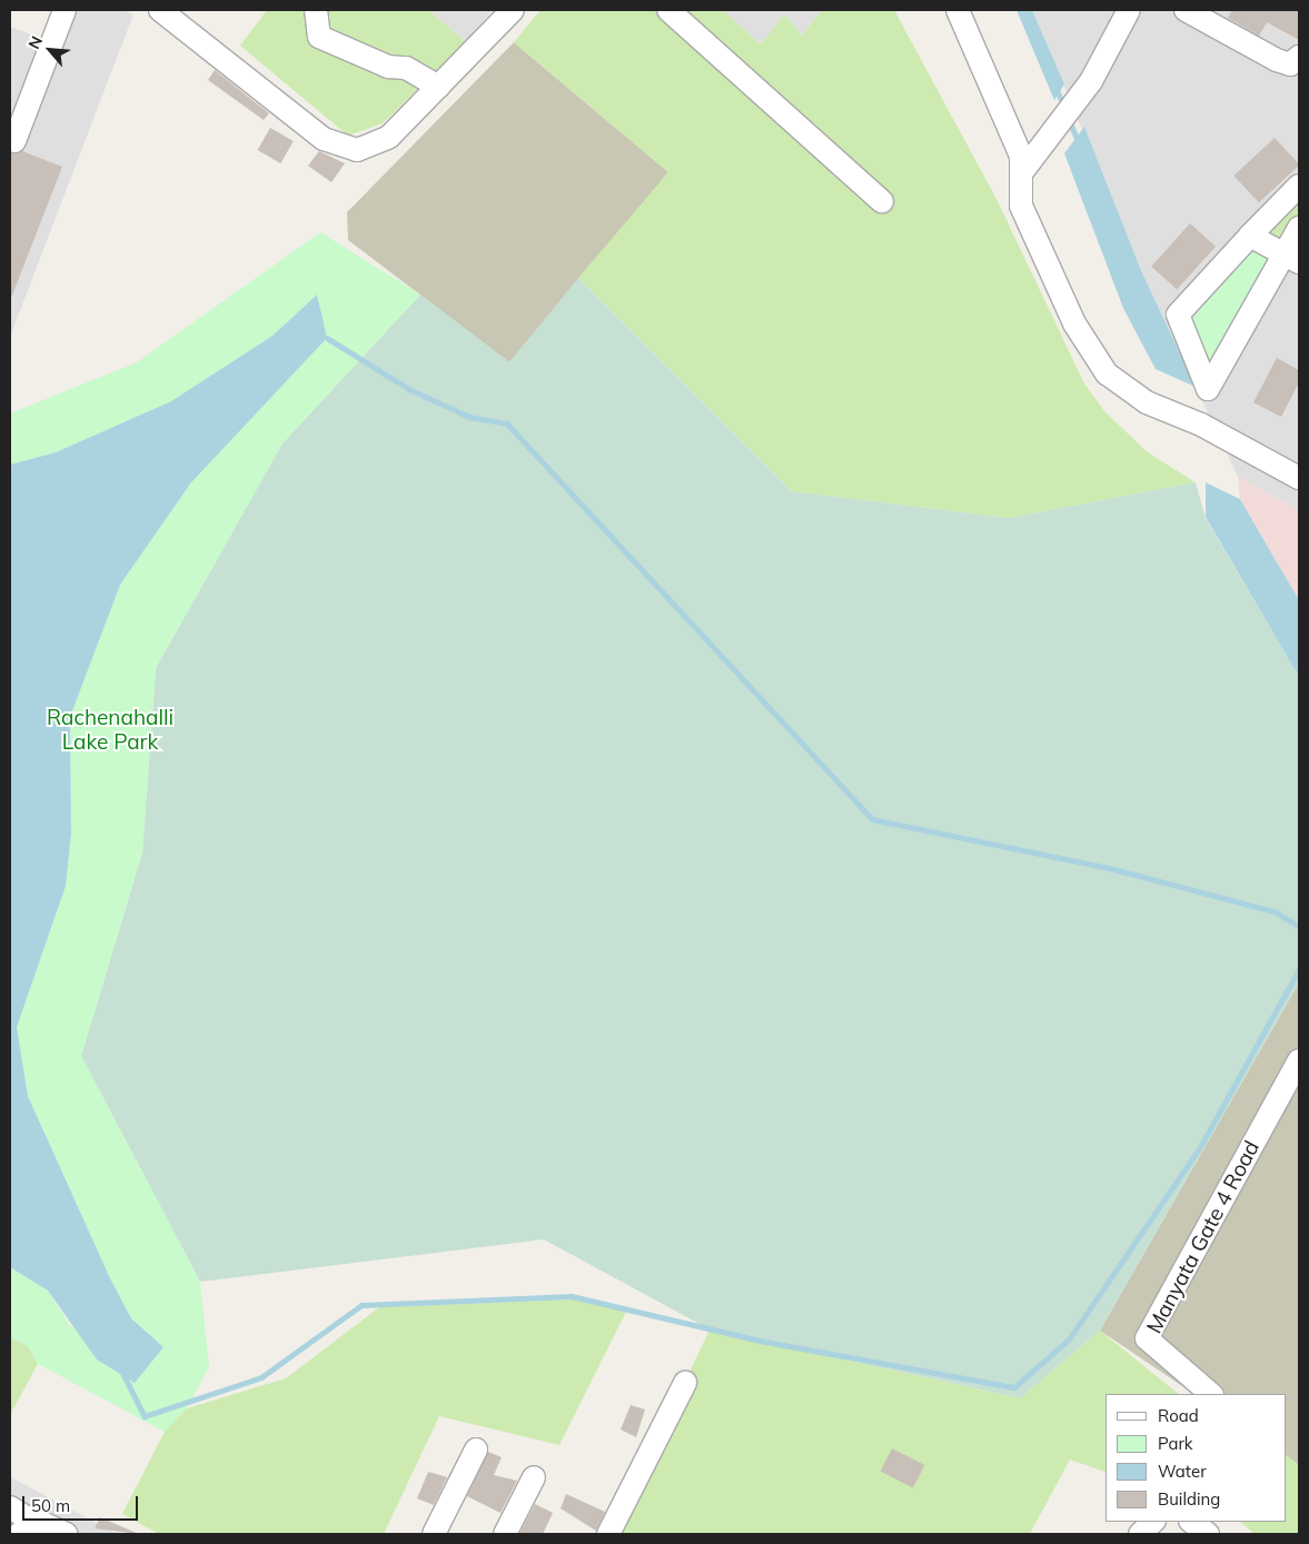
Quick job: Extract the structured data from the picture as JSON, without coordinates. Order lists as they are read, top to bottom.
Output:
{
  "streets": {
    "street": ["Manyata Gate 4 Road"]
  },
  "parks": ["Rachenahalli Lake Park"],
  "legend": [
    "Road",
    "Park",
    "Water",
    "Building"
  ],
  "scale_bar": "50 m",
  "north": "top left"
}
